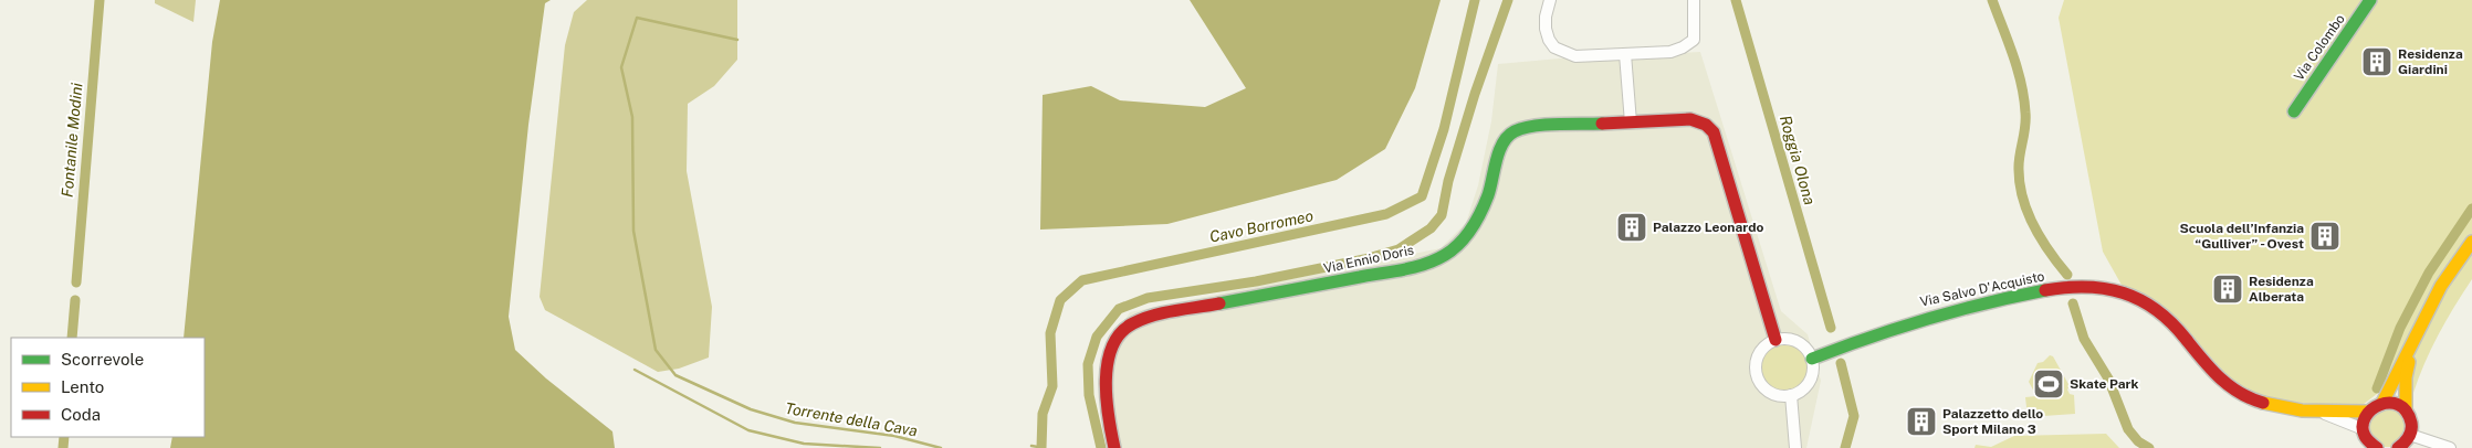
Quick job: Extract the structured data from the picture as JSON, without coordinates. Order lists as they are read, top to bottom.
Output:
{
  "streets": {
    "street": ["Via Colombo", "Via Ennio Doris", "Via Salvo D'Acquisto"]
  },
  "crossings": [
    ["Via Ennio Doris", "Via Salvo D'Acquisto"]
  ],
  "water": [
    "Fontanile Modini",
    "Roggia Olona",
    "Cavo Borromeo",
    "Torrente della Cava"
  ],
  "places": {
    "building": [
      "Residenza Giardini",
      "Palazzo Leonardo",
      "Scuola dell’Infanzia “Gulliver” - Ovest",
      "Residenza Alberata",
      "Palazzetto dello Sport Milano 3"
    ],
    "sports": ["Skate Park"]
  },
  "legend": ["Scorrevole", "Lento", "Coda"]
}
